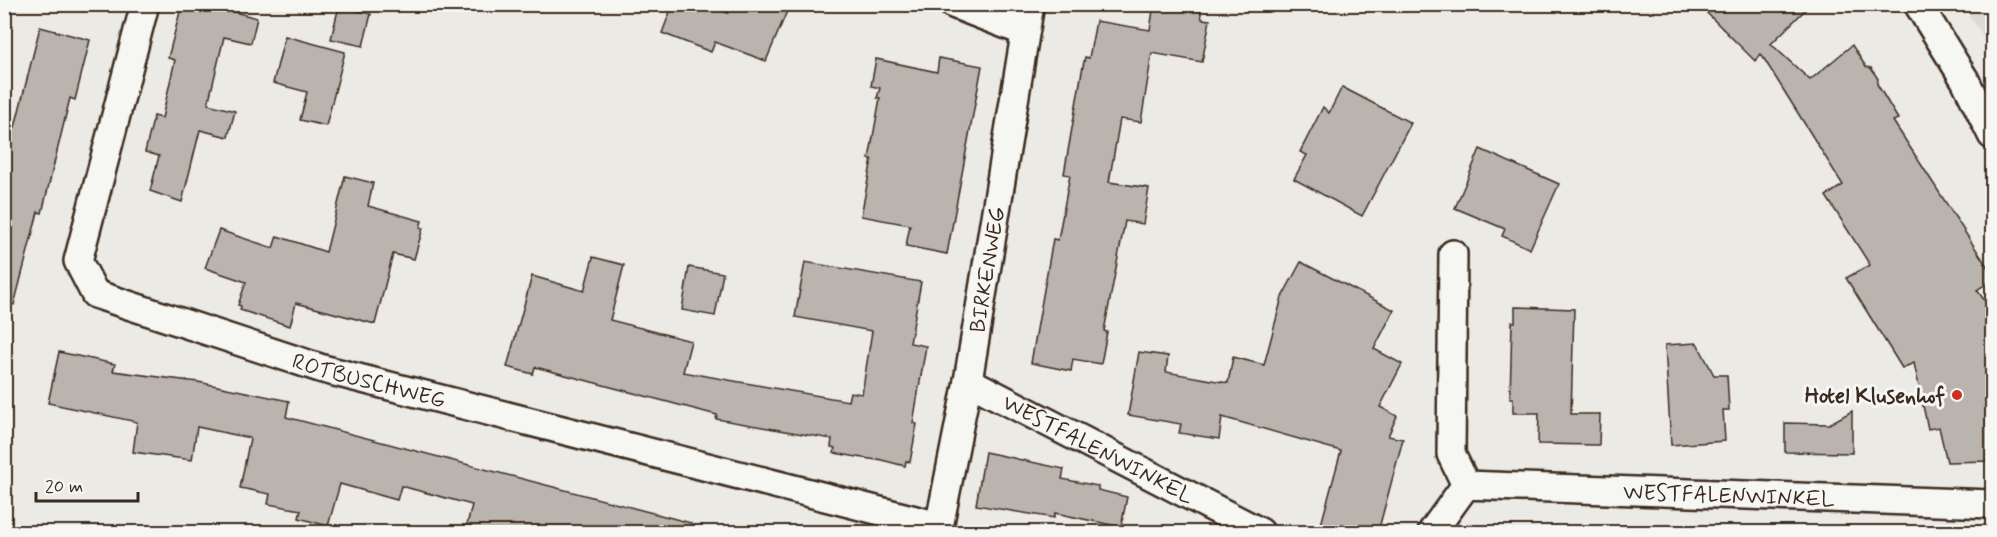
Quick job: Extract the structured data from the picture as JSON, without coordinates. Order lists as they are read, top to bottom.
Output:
{
  "streets": {
    "street": ["BIRKENWEG", "ROTBUSCHWEG", "WESTFALENWINKEL"]
  },
  "crossings": [
    ["BIRKENWEG", "ROTBUSCHWEG"],
    ["BIRKENWEG", "WESTFALENWINKEL"]
  ],
  "places": ["Hotel Klusenhof"],
  "scale_bar": "20 m"
}
